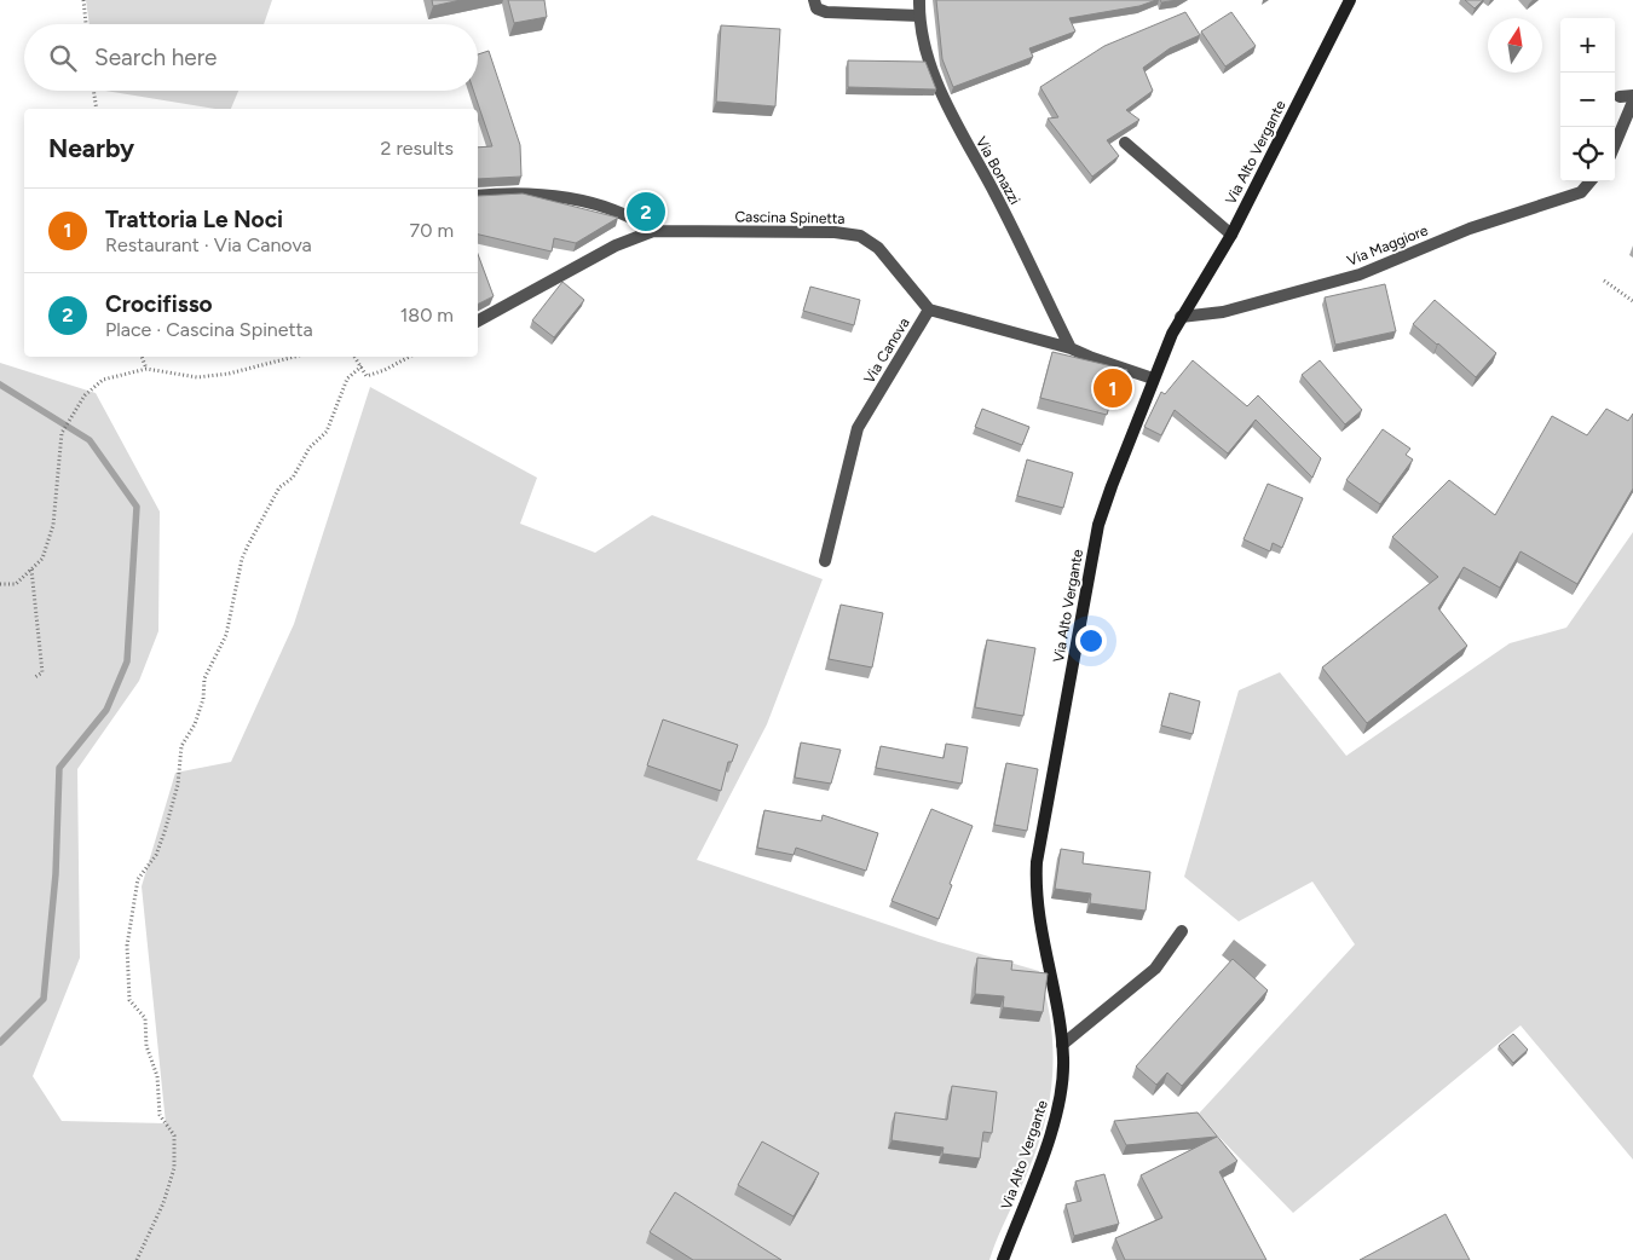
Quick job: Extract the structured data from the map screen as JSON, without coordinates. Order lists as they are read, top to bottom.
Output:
{
  "streets": {
    "main road": ["Via Alto Vergante"],
    "street": [
      "Via Bonazzi",
      "Cascina Spinetta",
      "Via Maggiore",
      "Via Canova"
    ]
  },
  "crossings": [
    ["Via Alto Vergante", "Via Maggiore"],
    ["Via Alto Vergante", "Via Canova"],
    ["Via Bonazzi", "Via Canova"],
    ["Cascina Spinetta", "Via Canova"]
  ],
  "north": "top",
  "page": {
    "map_buttons": ["+", "−"],
    "search": "Search here",
    "heading": ["Nearby", "2 results"],
    "list": [
      {
        "mark": "1",
        "name": "Trattoria Le Noci",
        "note": "Restaurant · Via Canova",
        "value": "70 m"
      },
      {
        "mark": "2",
        "name": "Crocifisso",
        "note": "Place · Cascina Spinetta",
        "value": "180 m"
      }
    ],
    "pins": ["2", "1"]
  }
}
